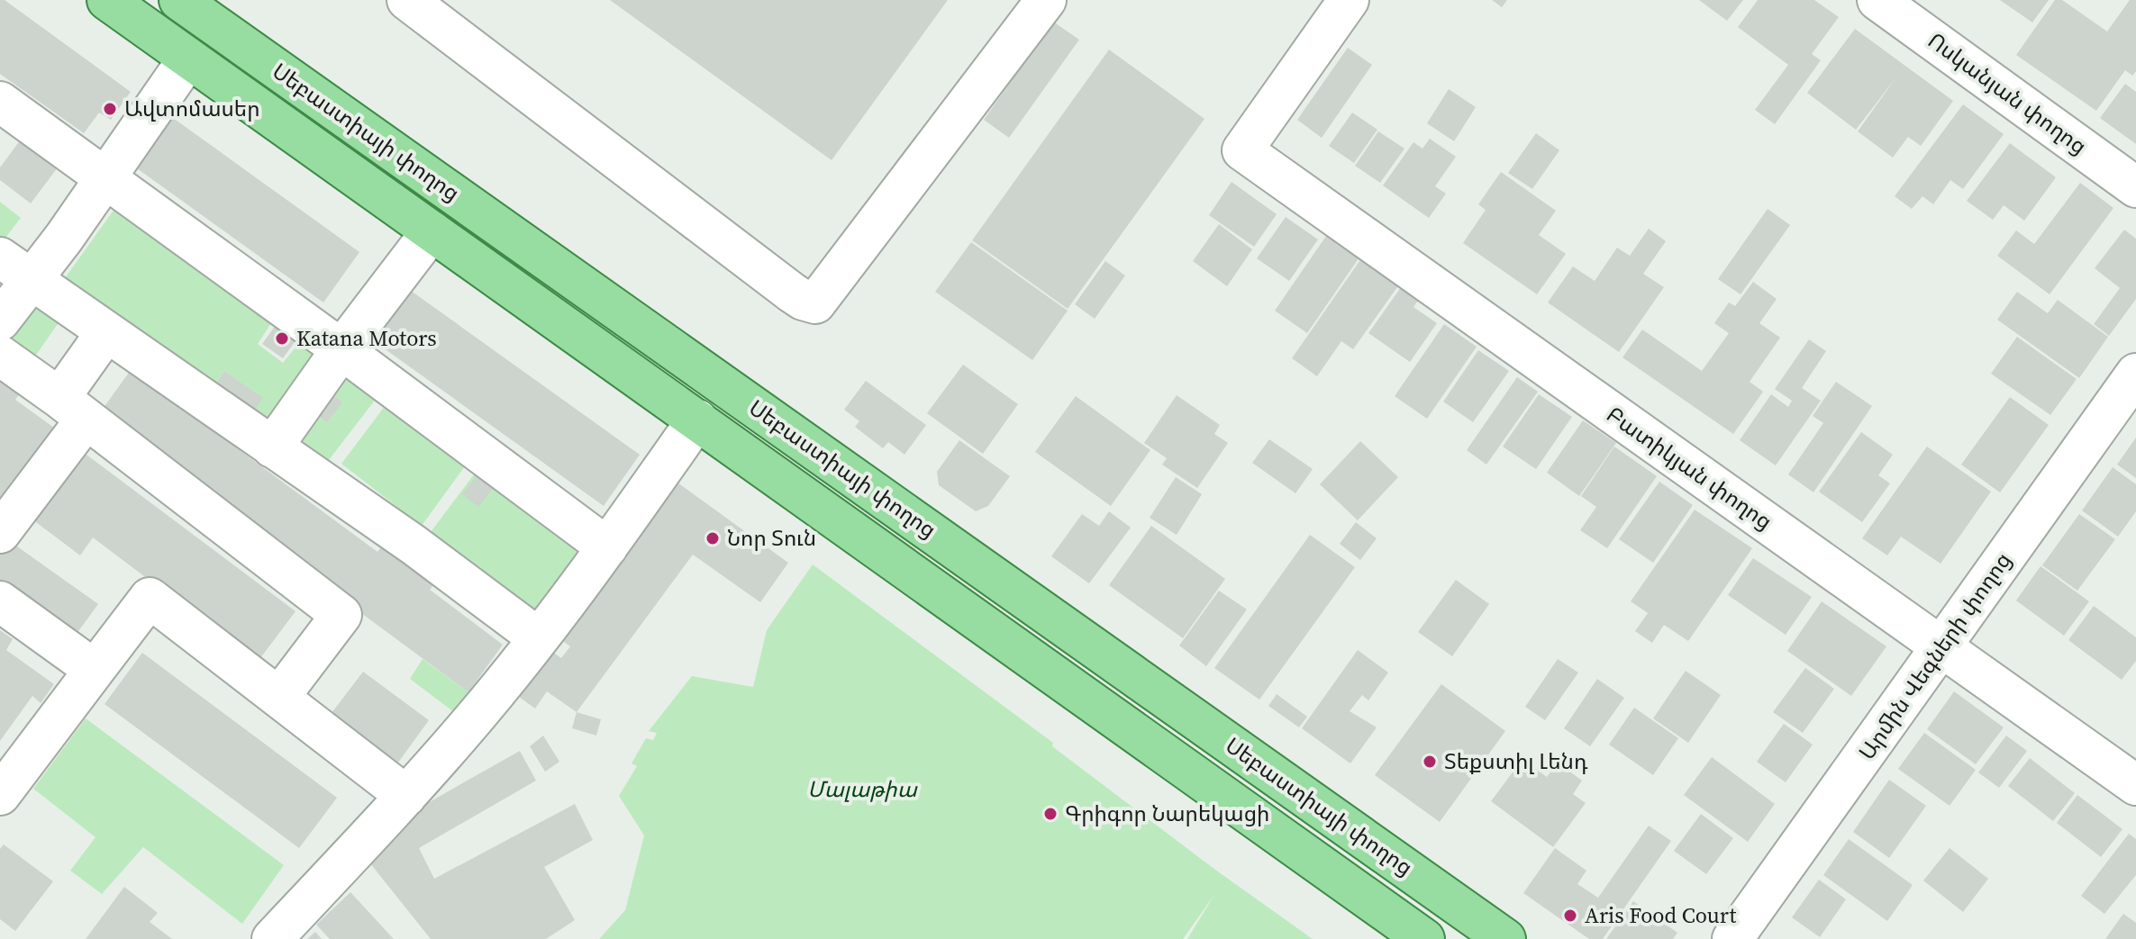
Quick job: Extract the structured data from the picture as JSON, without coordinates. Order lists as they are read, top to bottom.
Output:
{
  "streets": {
    "main road": ["Սեբաստիայի փողոց"],
    "street": ["Ոսկանյան փողոց", "Բատիկյան փողոց", "Արմին Վեգների փողոց"]
  },
  "crossings": [
    ["Բատիկյան փողոց", "Արմին Վեգների փողոց"]
  ],
  "parks": ["Մալաթիա"],
  "places": [
    "Ավտոմասեր",
    "Katana Motors",
    "Նոր Տուն",
    "Տեքստիլ Լենդ",
    "Գրիգոր Նարեկացի",
    "Aris Food Court"
  ]
}
